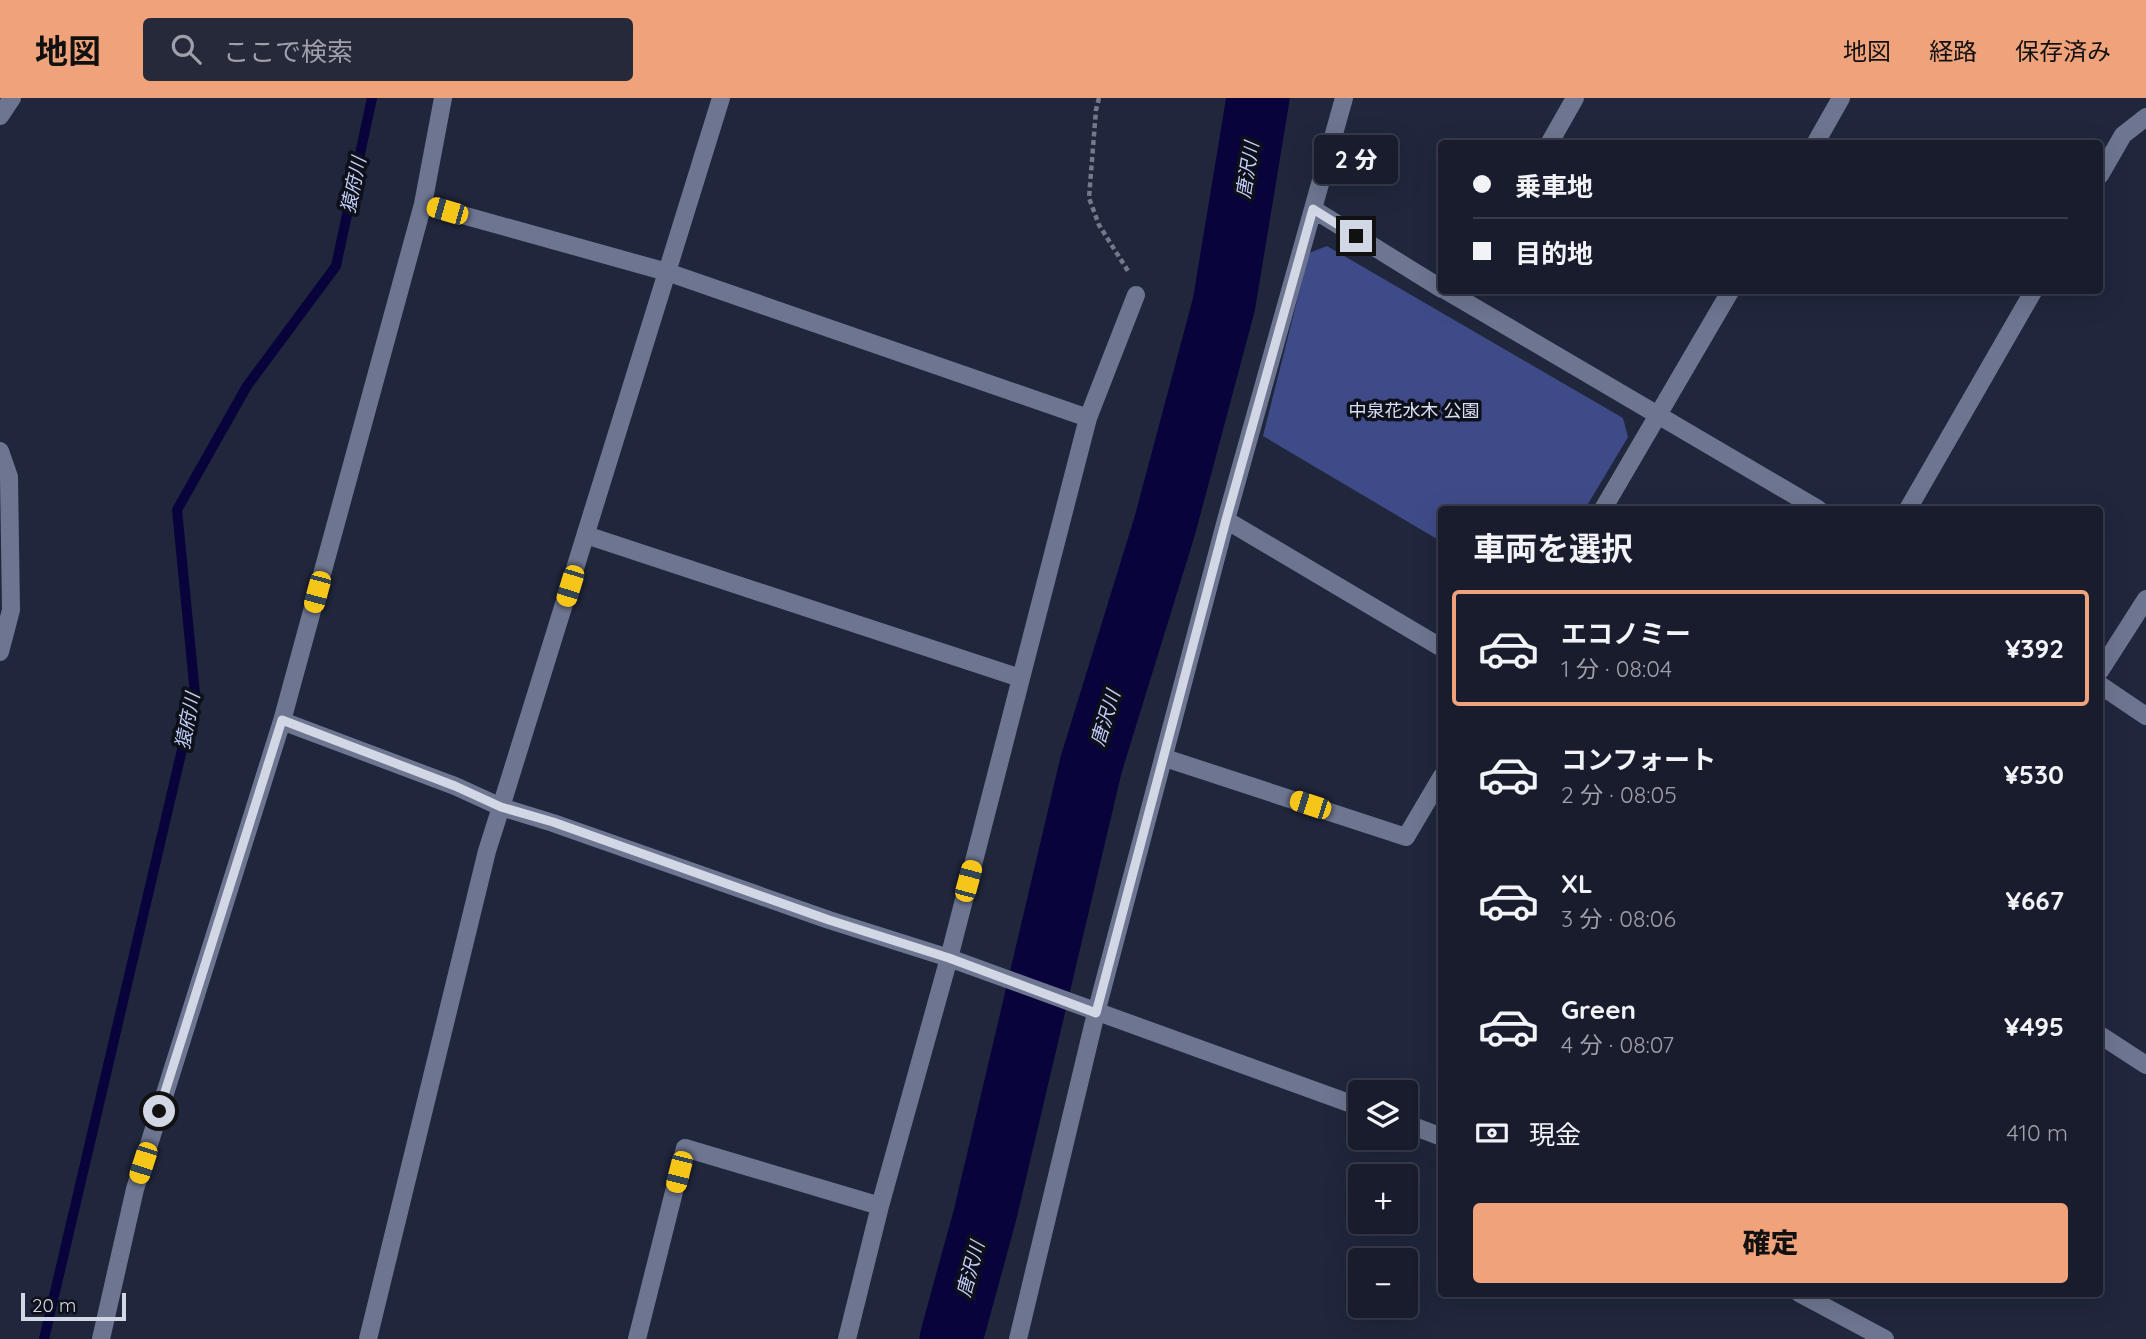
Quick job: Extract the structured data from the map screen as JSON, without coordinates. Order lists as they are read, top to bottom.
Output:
{
  "water": ["唐沢川", "猿府川"],
  "parks": ["中泉花水木 公園"],
  "scale_bar": "20 m",
  "page": {
    "header": "地図",
    "search": "ここで検索",
    "nav": ["地図", "経路", "保存済み"],
    "bubble": "2 分",
    "banner": ["乗車地", "目的地"],
    "heading": "車両を選択",
    "list": [
      {
        "name": "エコノミー",
        "note": "1 分 · 08:04",
        "value": "¥392"
      },
      {
        "name": "コンフォート",
        "note": "2 分 · 08:05",
        "value": "¥530"
      },
      {
        "name": "XL",
        "note": "3 分 · 08:06",
        "value": "¥667"
      },
      {
        "name": "Green",
        "note": "4 分 · 08:07",
        "value": "¥495"
      }
    ],
    "map_buttons": ["+", "−"],
    "pay": ["現金", "410 m"],
    "buttons": "確定",
    "scale": "20 m"
  }
}
